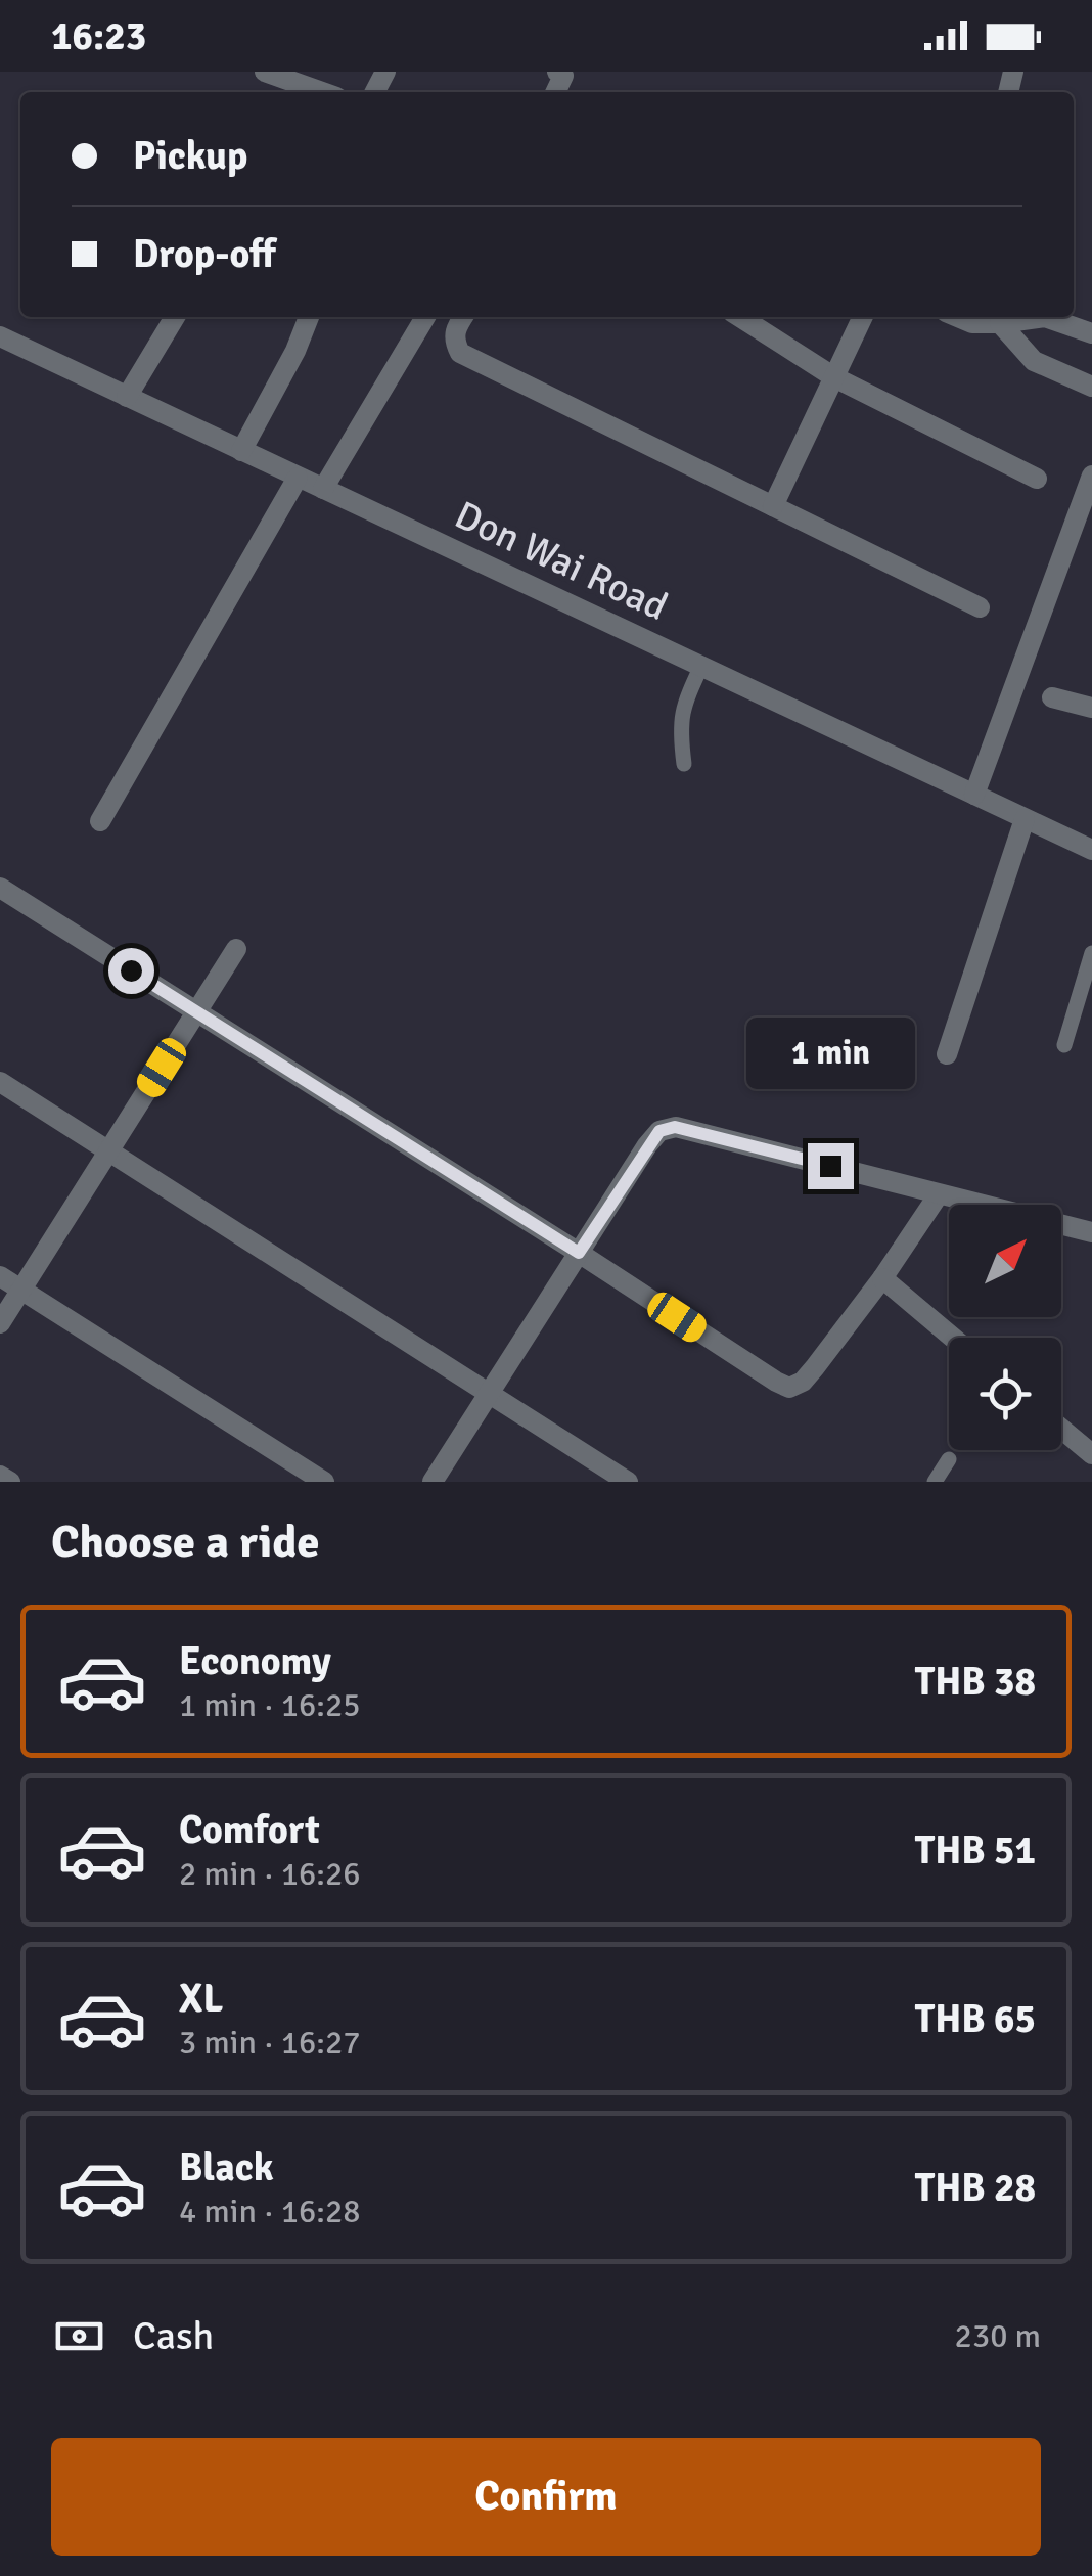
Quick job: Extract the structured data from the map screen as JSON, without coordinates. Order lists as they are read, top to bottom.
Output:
{
  "streets": {
    "street": ["Don Wai Road"]
  },
  "north": "top right",
  "page": {
    "status": "16:23",
    "banner": ["Pickup", "Drop-off"],
    "bubble": "1 min",
    "heading": "Choose a ride",
    "list": [
      {
        "name": "Economy",
        "note": "1 min · 16:25",
        "value": "THB 38"
      },
      {
        "name": "Comfort",
        "note": "2 min · 16:26",
        "value": "THB 51"
      },
      {
        "name": "XL",
        "note": "3 min · 16:27",
        "value": "THB 65"
      },
      {
        "name": "Black",
        "note": "4 min · 16:28",
        "value": "THB 28"
      }
    ],
    "pay": ["Cash", "230 m"],
    "buttons": "Confirm"
  }
}
